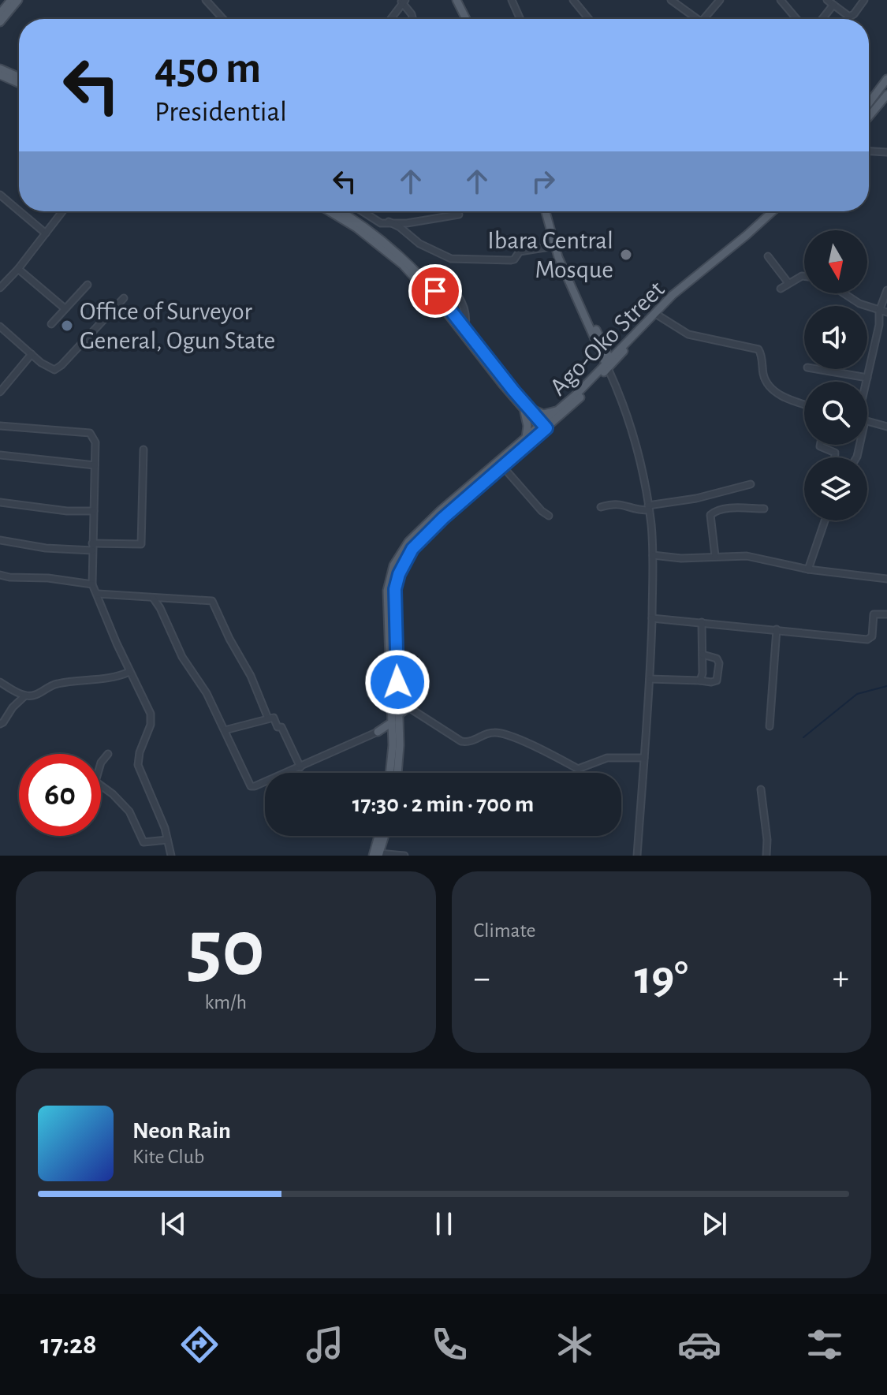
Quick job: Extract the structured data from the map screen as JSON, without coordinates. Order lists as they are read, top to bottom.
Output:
{
  "streets": {
    "main road": ["Ago-Oko Street"]
  },
  "places": ["Ibara Central Mosque", "Office of Surveyor General, Ogun State"],
  "north": "bottom",
  "page": {
    "turn": ["450 m", "Presidential"],
    "limit": "60",
    "trip": "17:30 · 2 min · 700 m",
    "tile": [
      ["50", "km/h"],
      "Climate"
    ],
    "heat": ["−", "19°", "+"],
    "song": ["Neon Rain", "Kite Club"],
    "tabs": "17:28"
  }
}
